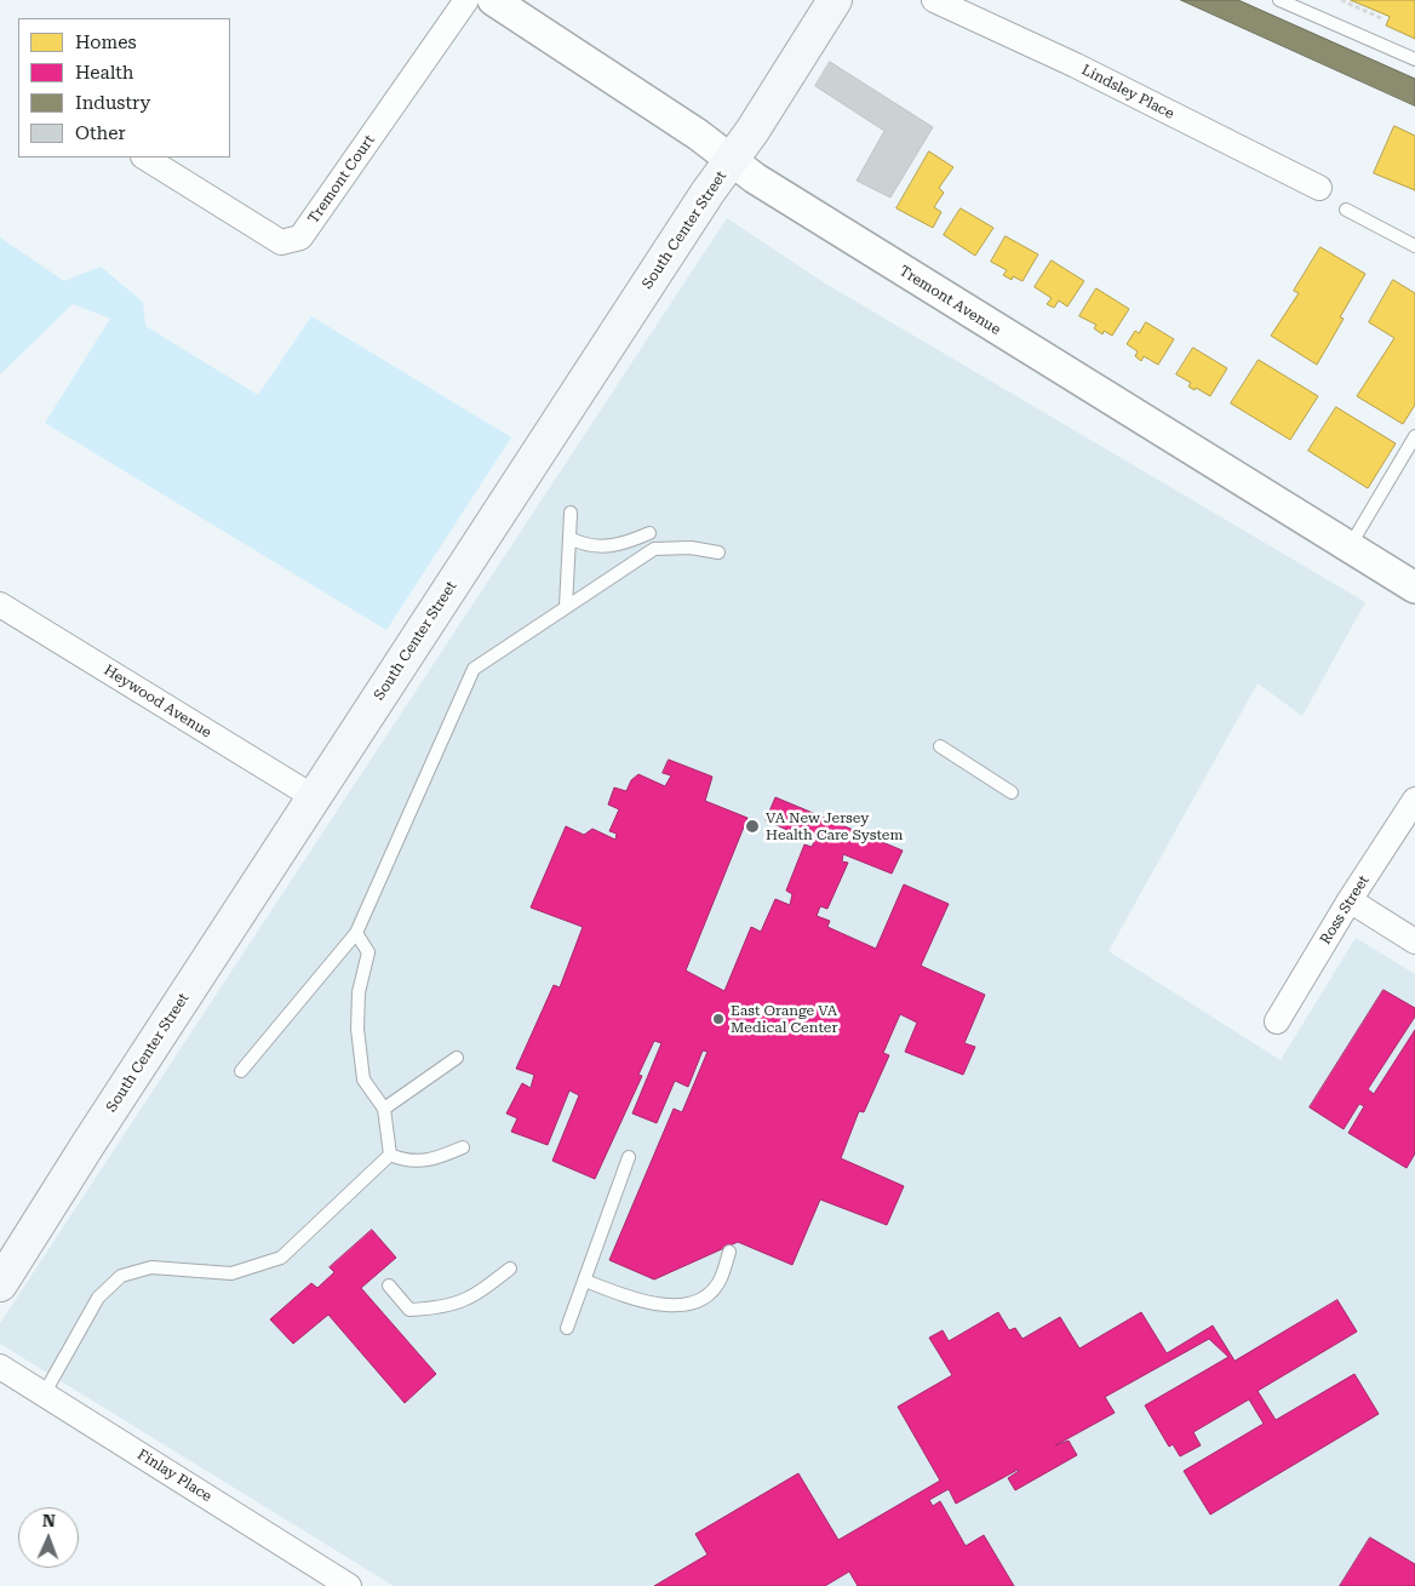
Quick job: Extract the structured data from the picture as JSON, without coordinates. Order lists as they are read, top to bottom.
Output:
{
  "streets": {
    "main road": ["South Center Street"],
    "street": [
      "Lindsley Place",
      "Tremont Court",
      "Tremont Avenue",
      "Heywood Avenue",
      "Ross Street",
      "Finlay Place"
    ]
  },
  "crossings": [
    ["South Center Street", "Tremont Avenue"],
    ["South Center Street", "Heywood Avenue"]
  ],
  "places": ["VA New Jersey Health Care System", "East Orange VA Medical Center"],
  "legend": [
    "Homes",
    "Health",
    "Industry",
    "Other"
  ],
  "north": "top"
}
